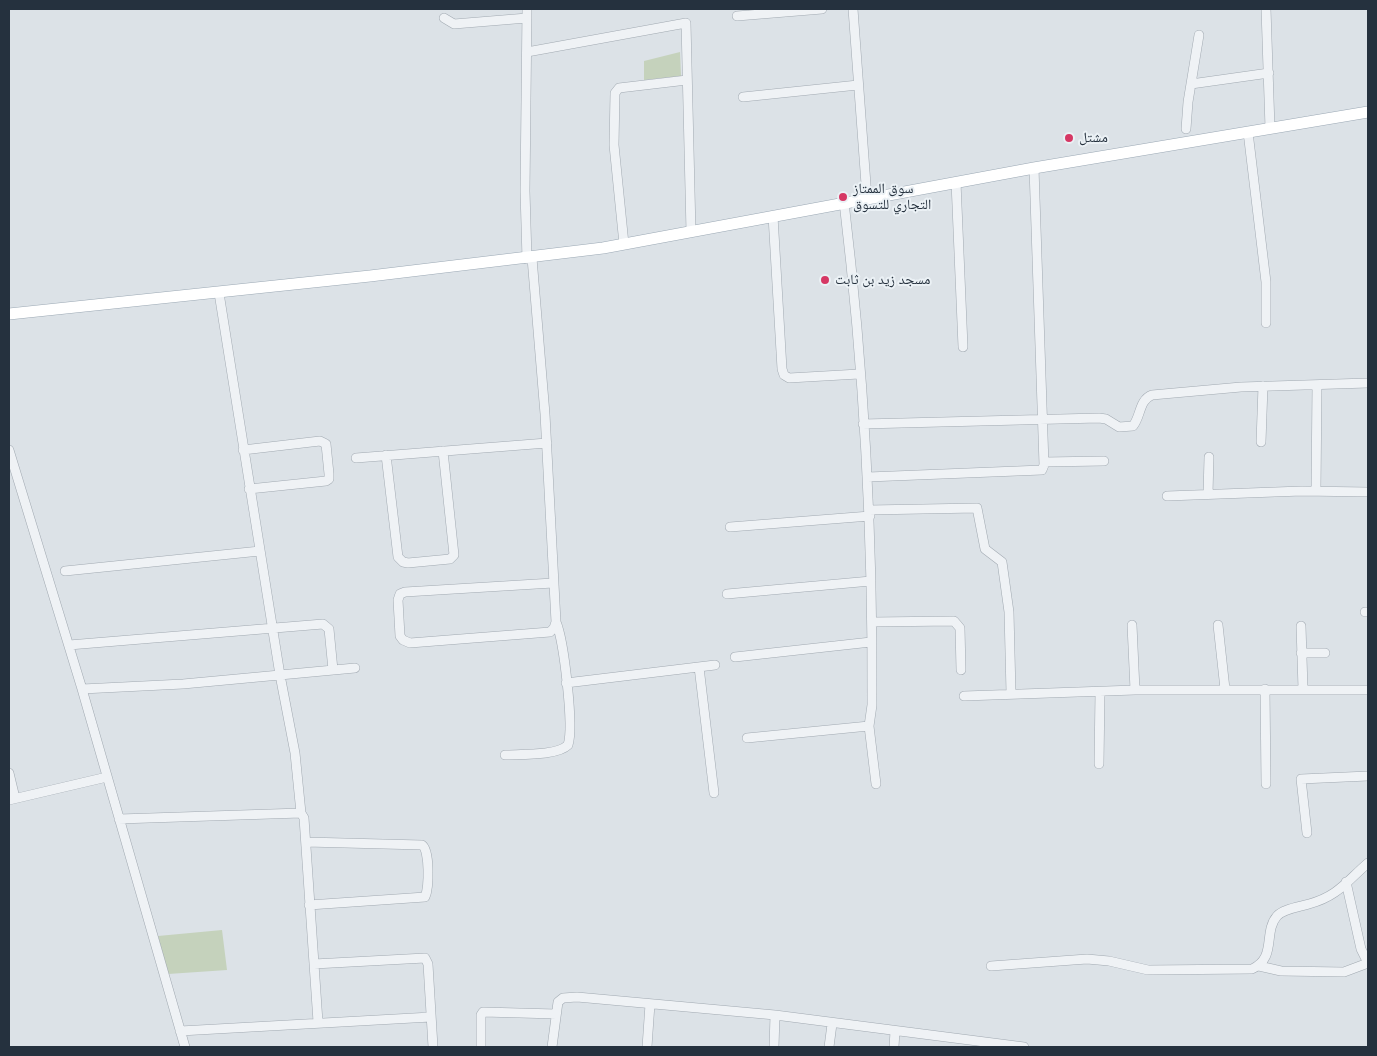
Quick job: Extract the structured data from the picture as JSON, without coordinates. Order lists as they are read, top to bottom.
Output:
{
  "places": ["مشتل", "سوق الممتاز التجاري للتسوق", "مسجد زيد بن ثابت"]
}
